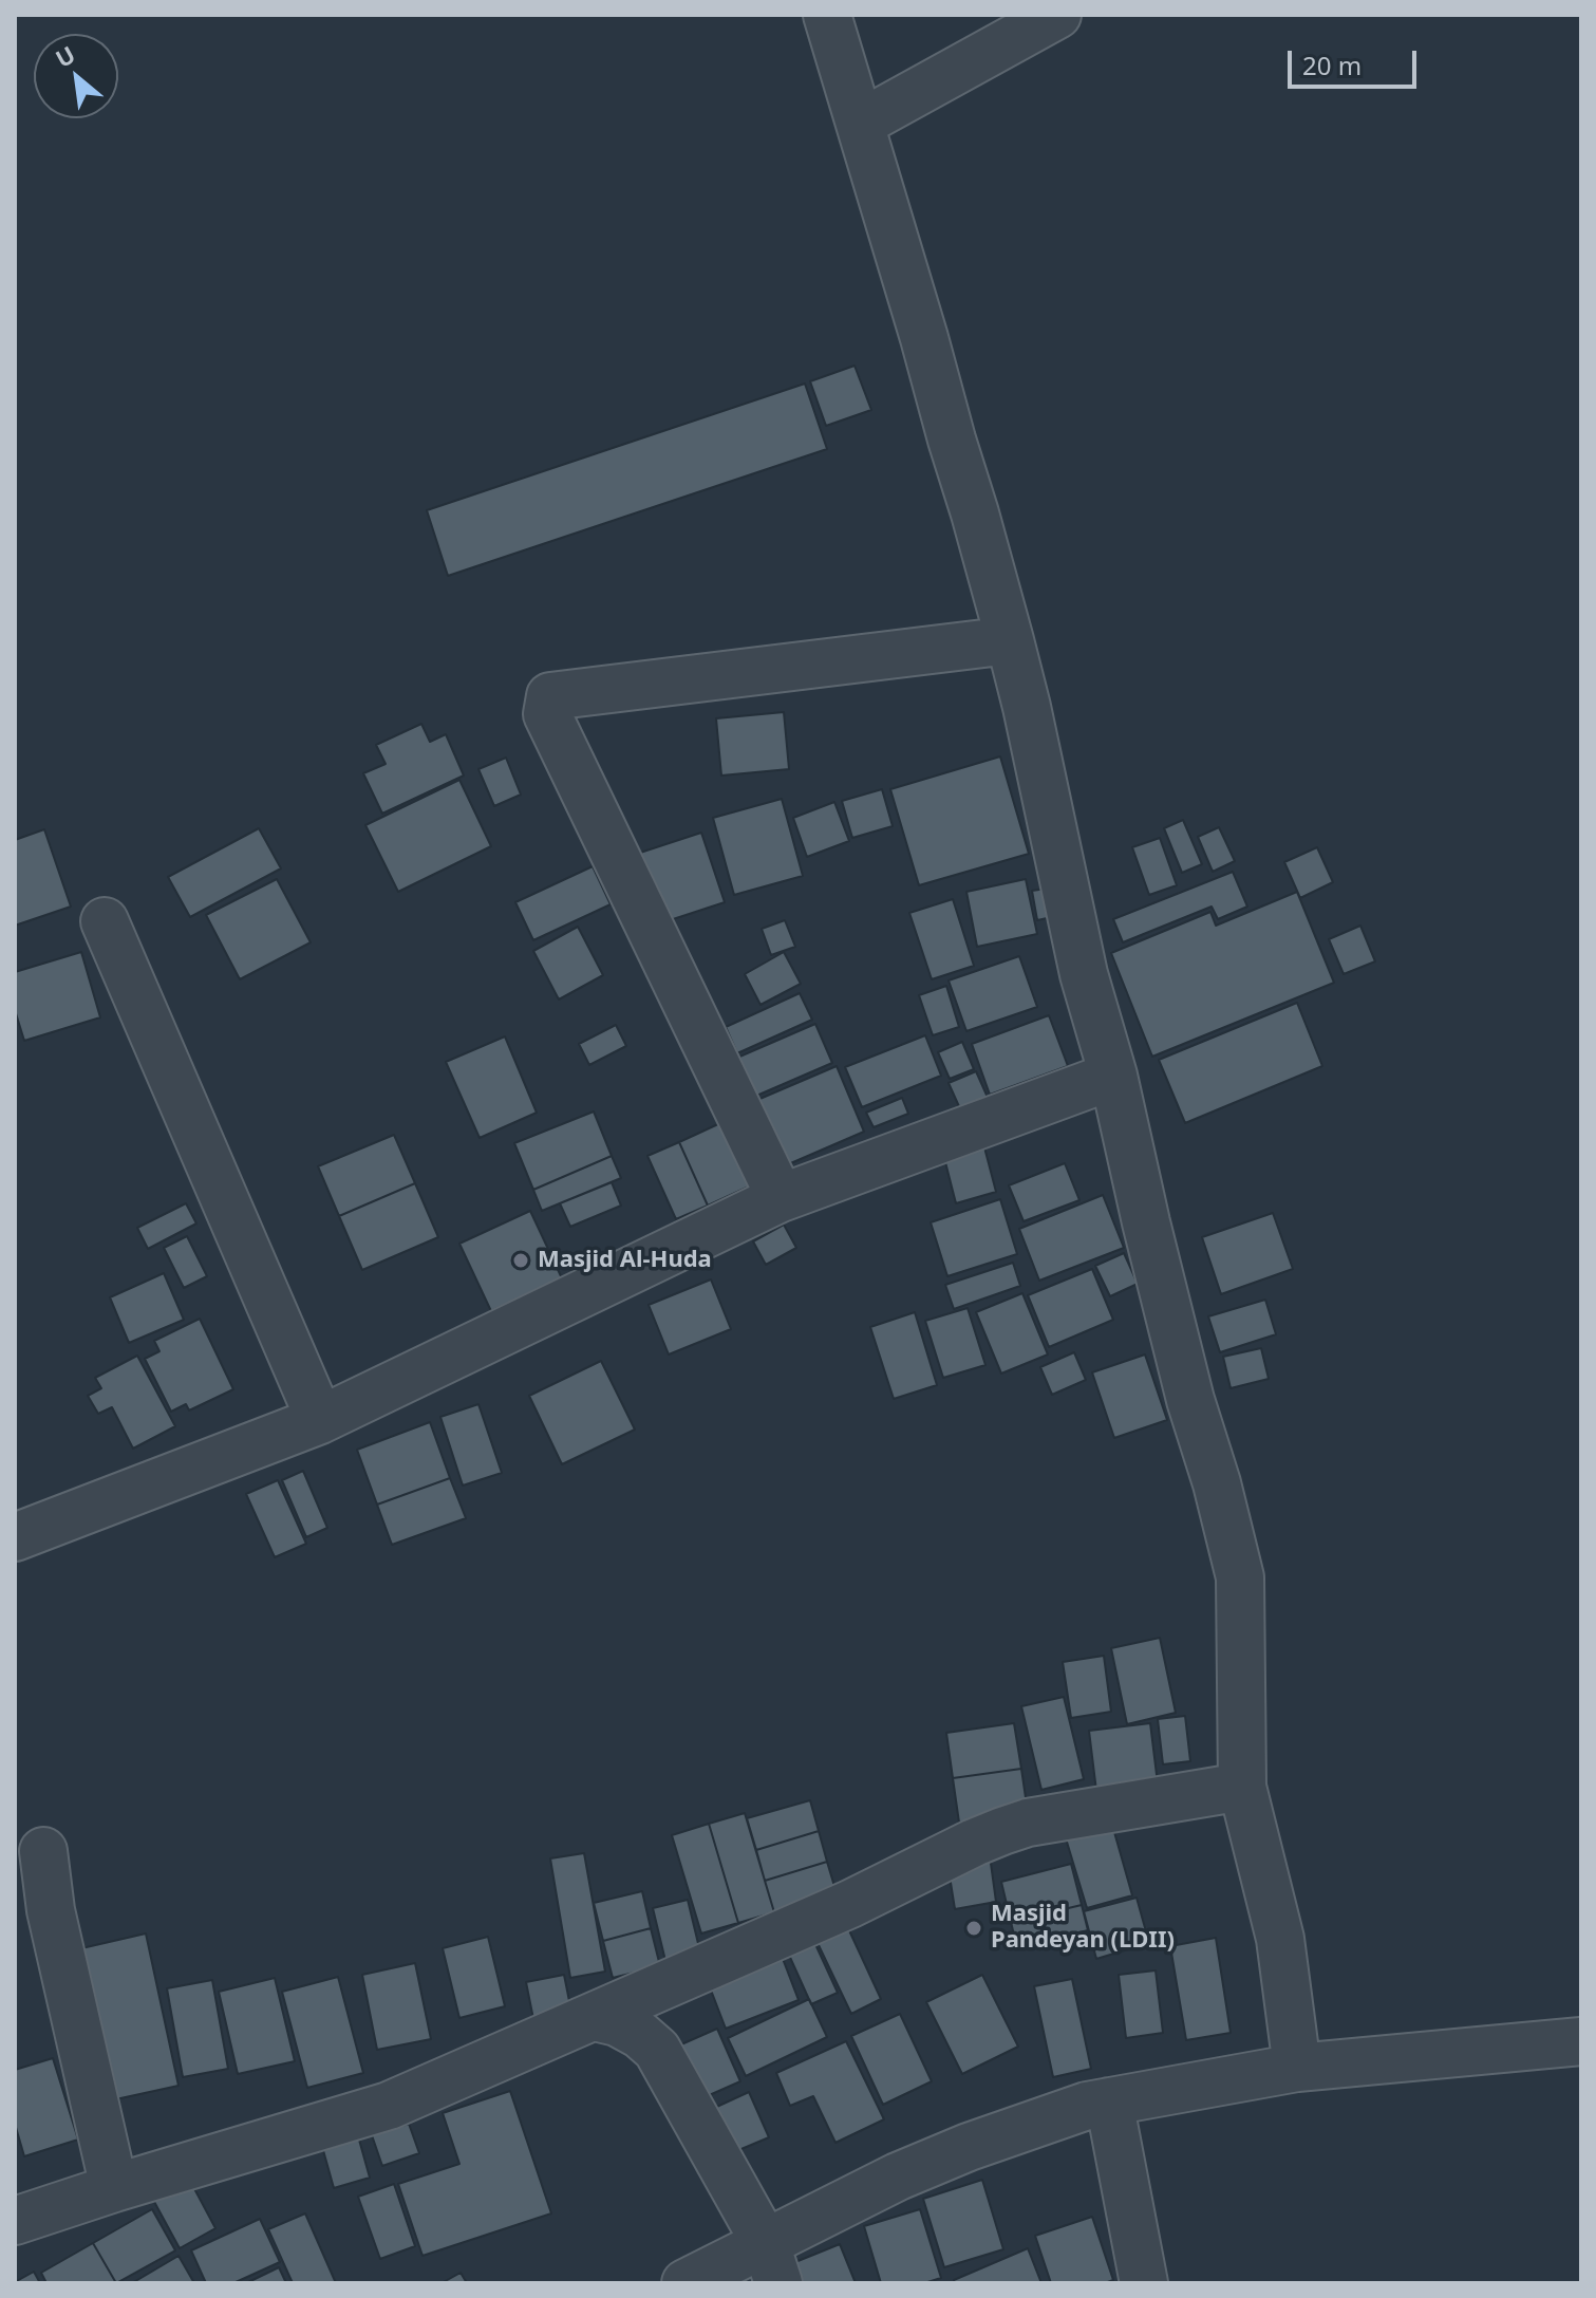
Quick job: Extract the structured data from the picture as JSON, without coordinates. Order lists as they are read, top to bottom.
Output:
{
  "places": ["Masjid Al-Huda", "Masjid Pandeyan (LDII)"],
  "scale_bar": "20 m",
  "north": "top left"
}
